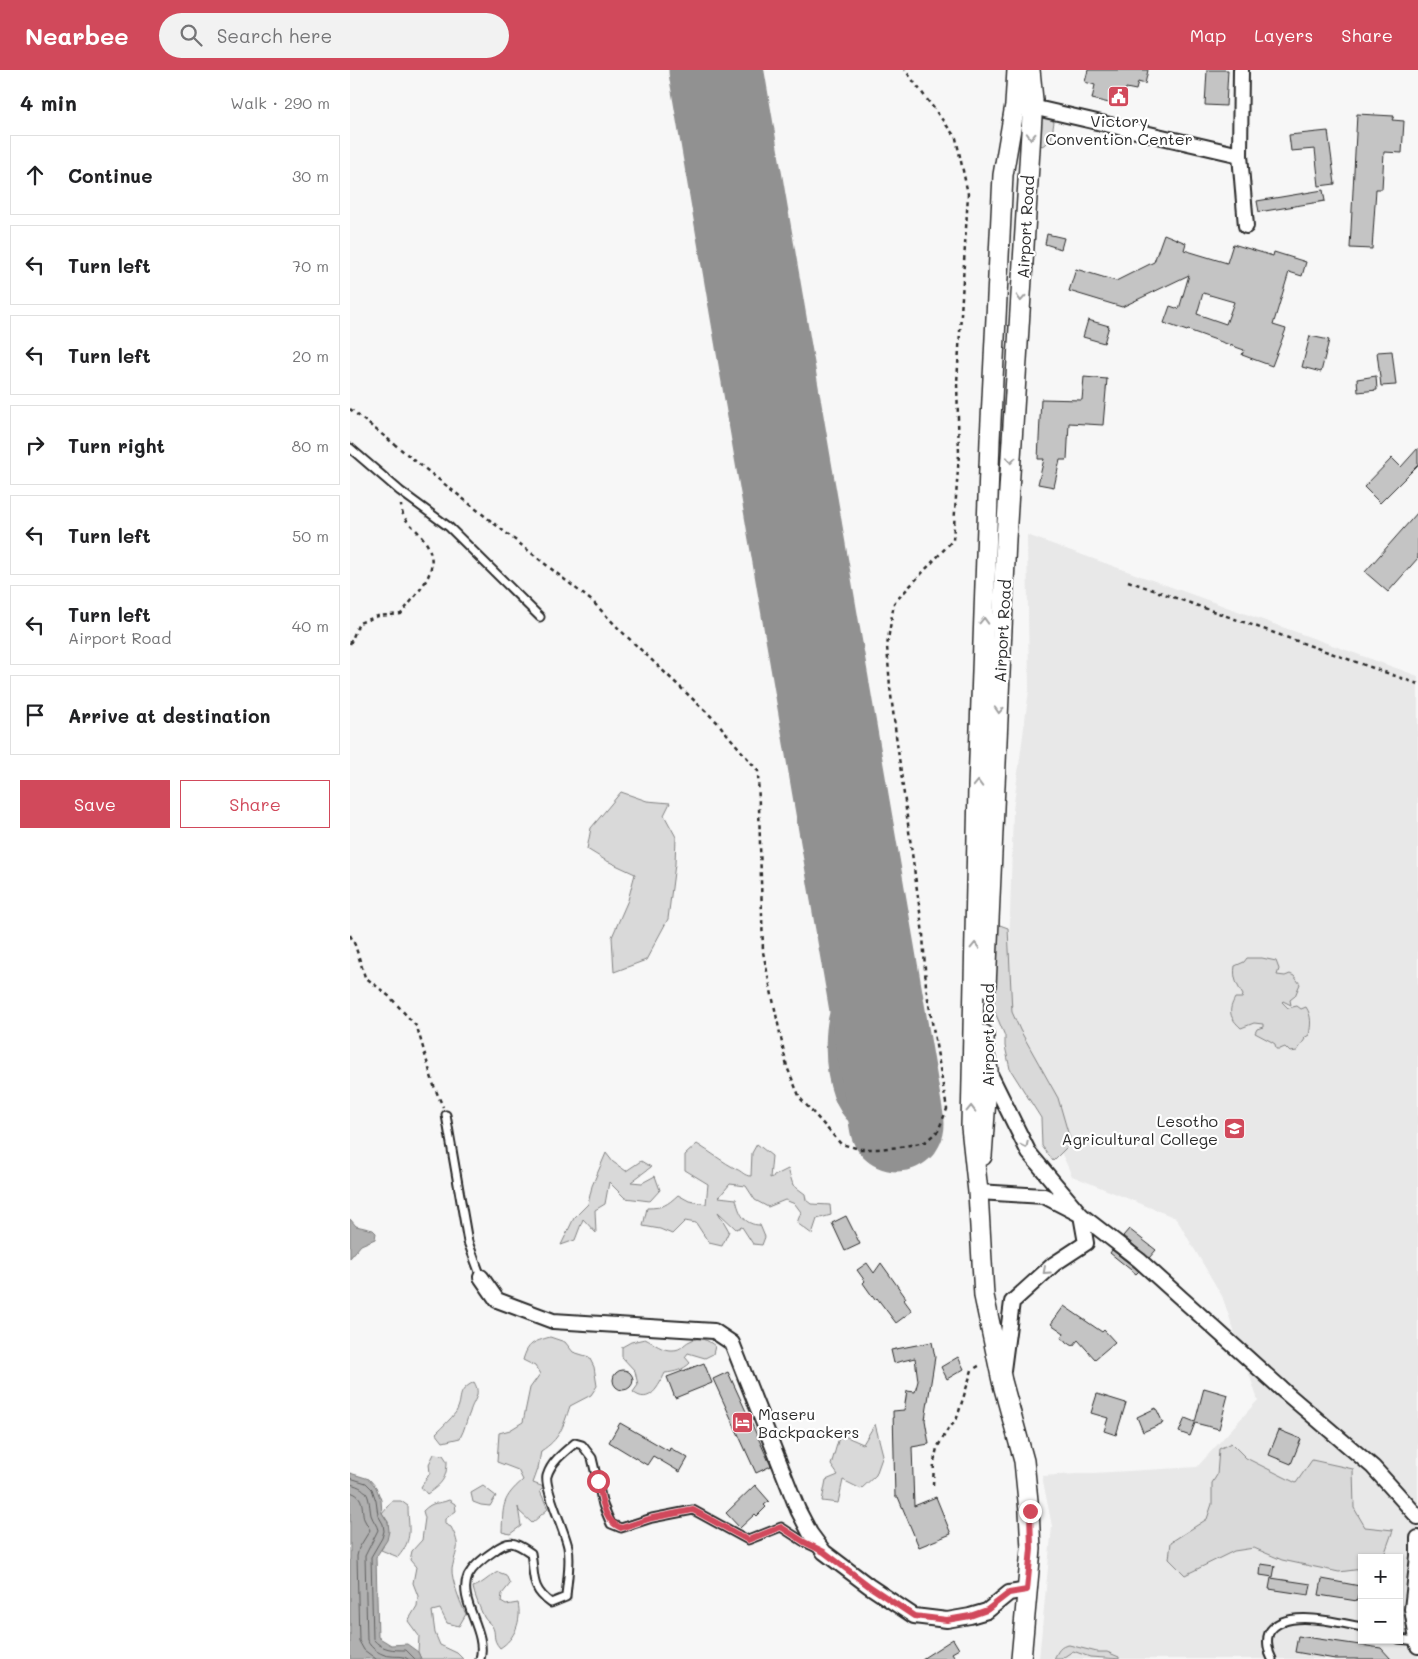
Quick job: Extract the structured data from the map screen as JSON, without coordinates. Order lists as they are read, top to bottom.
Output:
{
  "streets": {
    "main road": ["Airport Road"]
  },
  "places": {
    "public building": ["Victory Convention Center"],
    "school or university": ["Lesotho Agricultural College"],
    "hotel": ["Maseru Backpackers"]
  },
  "page": {
    "header": "Nearbee",
    "search": "Search here",
    "nav": ["Map", "Layers", "Share"],
    "heading": ["4 min", "Walk · 290 m"],
    "list": [
      ["Continue", "30 m"],
      ["Turn left", "70 m"],
      ["Turn left", "20 m"],
      ["Turn right", "80 m"],
      ["Turn left", "50 m"],
      ["Turn left", "Airport Road", "40 m"],
      "Arrive at destination"
    ],
    "buttons": ["Save", "Share"],
    "map_buttons": ["+", "−"]
  }
}
